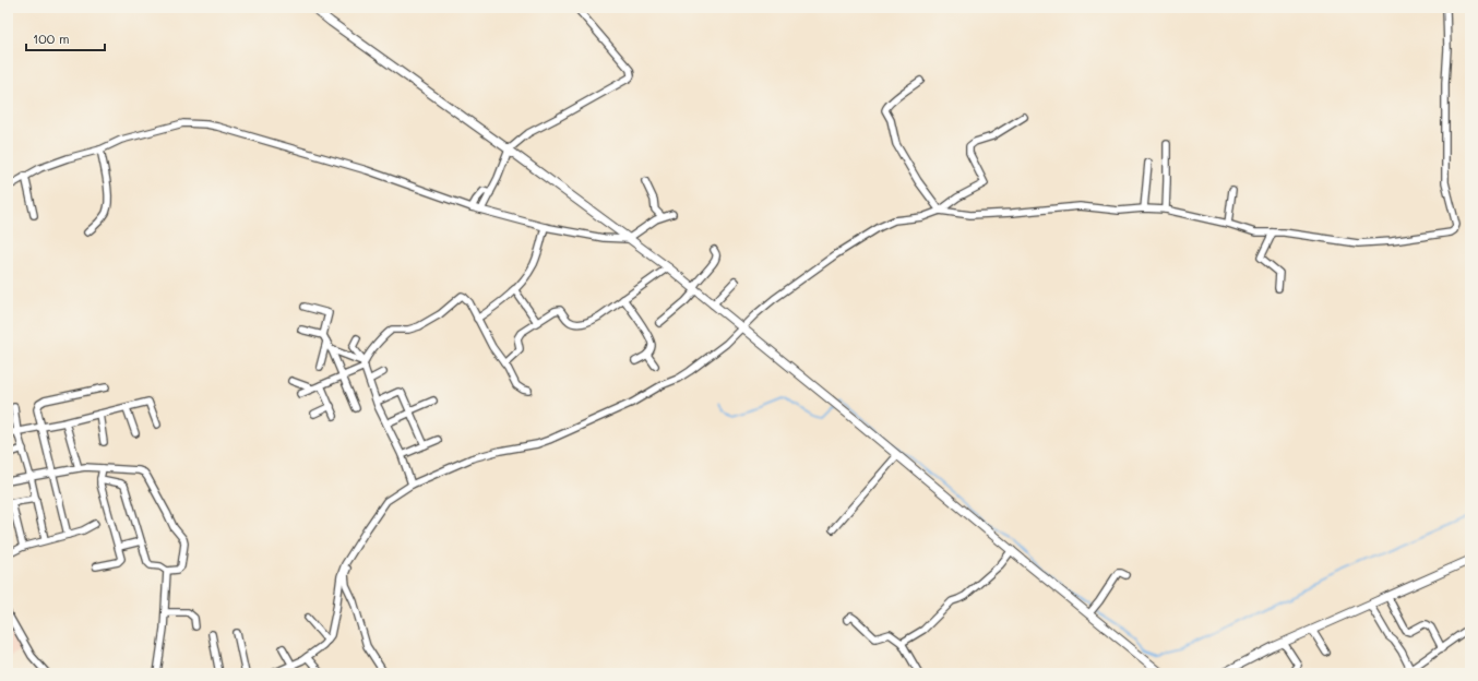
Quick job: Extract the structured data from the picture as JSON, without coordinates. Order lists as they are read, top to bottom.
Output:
{
  "scale_bar": "100 m"
}
